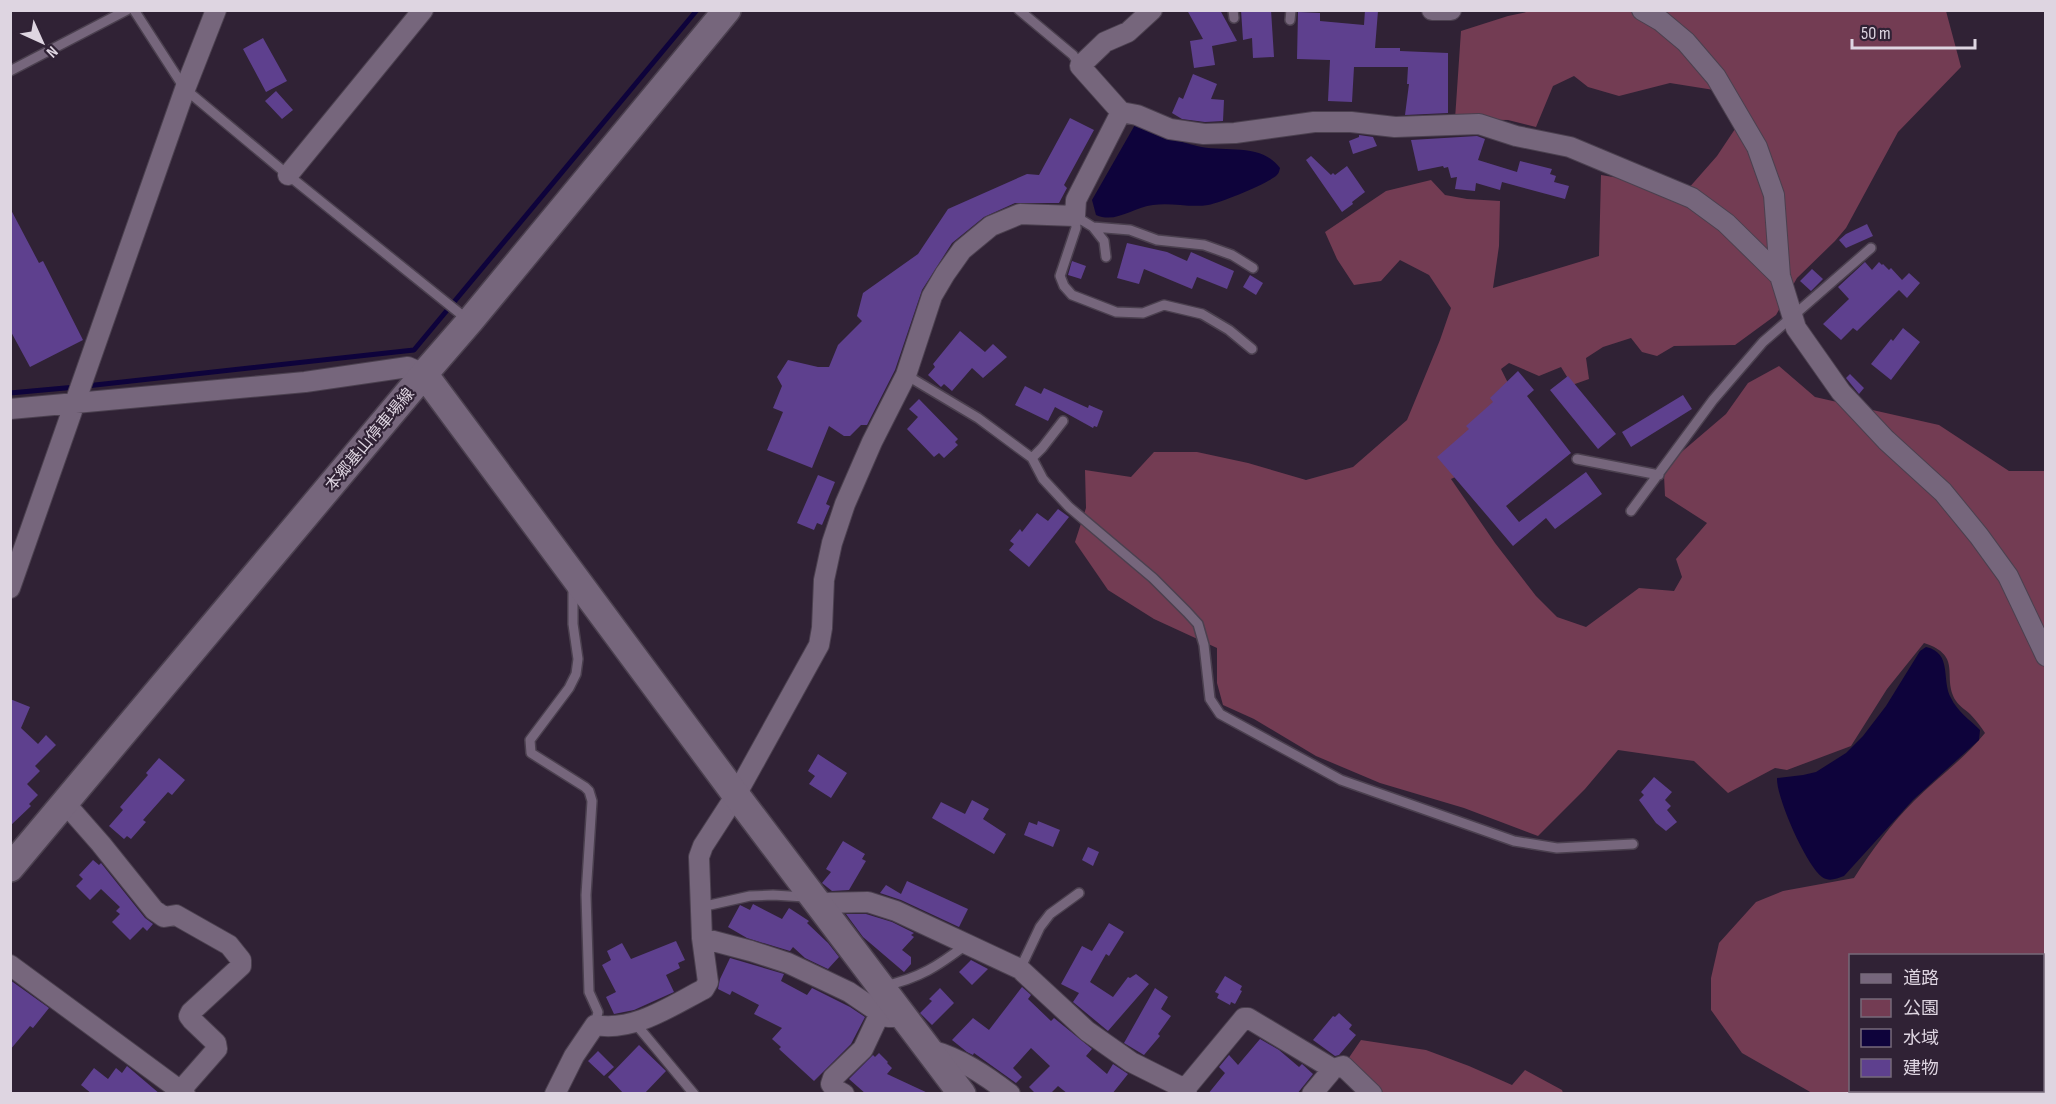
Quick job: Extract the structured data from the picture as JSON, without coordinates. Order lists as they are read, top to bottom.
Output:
{
  "streets": {
    "main road": ["本郷基山停車場線"]
  },
  "legend": [
    "道路",
    "公園",
    "水域",
    "建物"
  ],
  "scale_bar": "50 m",
  "north": "bottom right"
}
